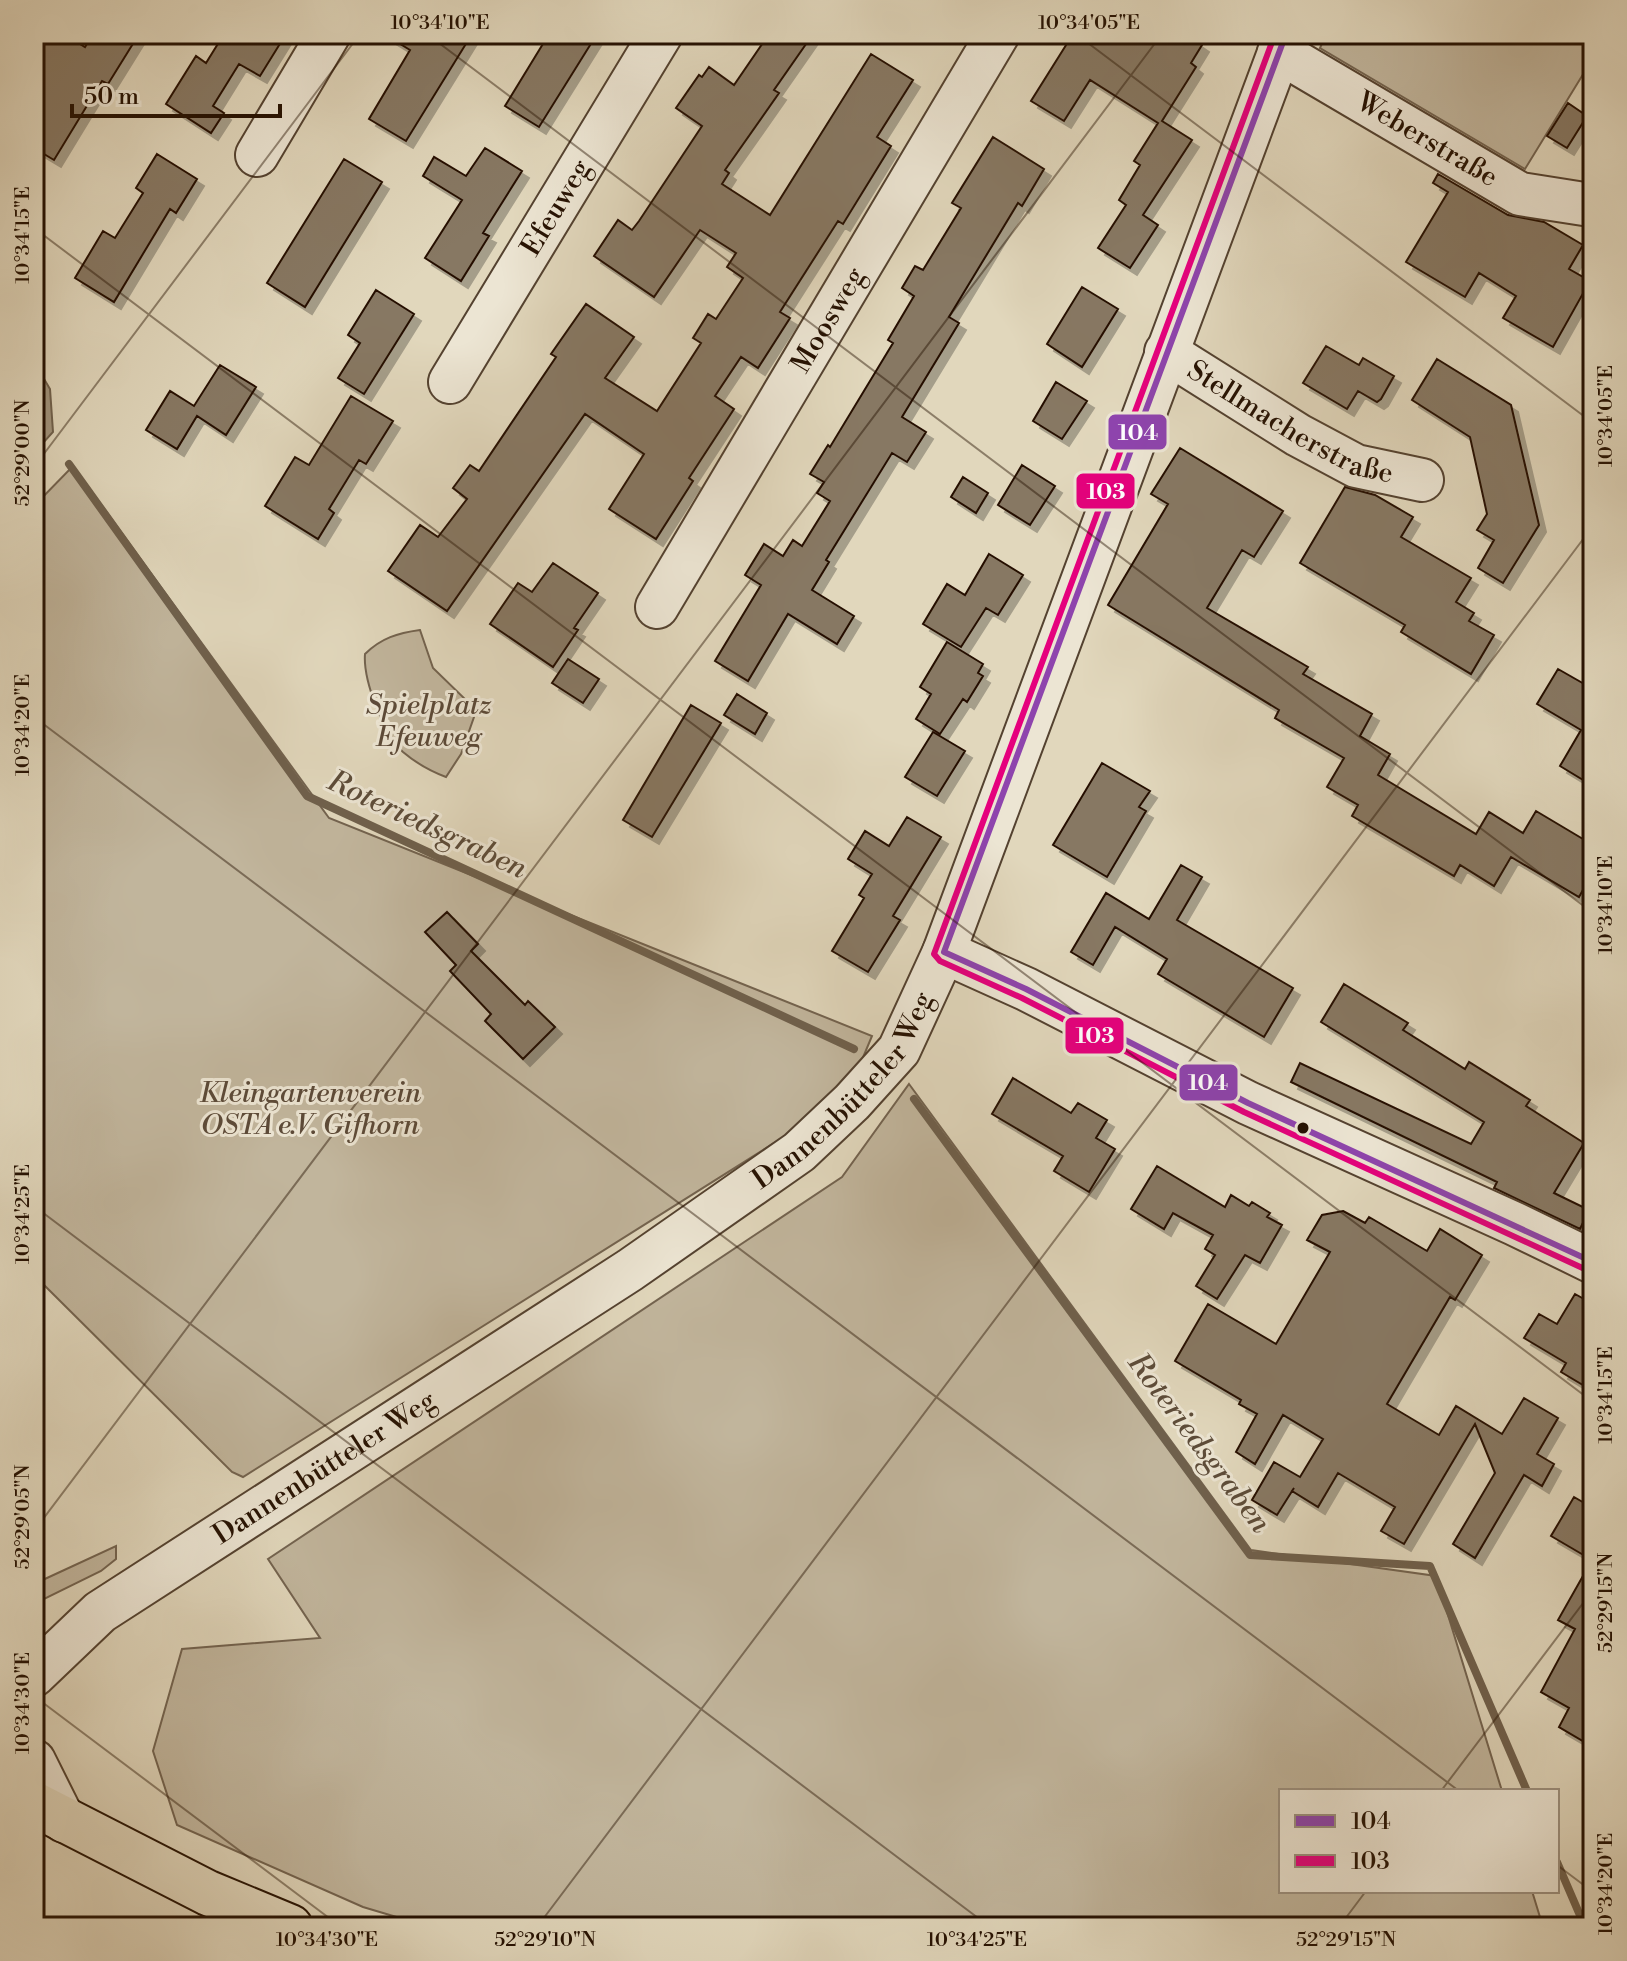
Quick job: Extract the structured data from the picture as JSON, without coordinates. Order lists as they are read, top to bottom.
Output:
{
  "streets": {
    "street": [
      "Weberstraße",
      "Efeuweg",
      "Moosweg",
      "Stellmacherstraße",
      "Dannenbütteler Weg"
    ]
  },
  "crossings": [
    ["Weberstraße", "Dannenbütteler Weg"],
    ["Stellmacherstraße", "Dannenbütteler Weg"]
  ],
  "water": ["Roteriedsgraben"],
  "parks": ["Spielplatz Efeuweg", "Kleingartenverein OSTA e.V. Gifhorn"],
  "lines": ["transit line 104", "transit line 103"],
  "legend": ["104", "103"],
  "scale_bar": "50 m",
  "coordinates": [
    "10°34'10\"E",
    "10°34'05\"E",
    "10°34'15\"E",
    "52°29'00\"N",
    "10°34'20\"E",
    "10°34'25\"E",
    "52°29'05\"N",
    "52°29'15\"N",
    "10°34'30\"E",
    "52°29'10\"N"
  ]
}
